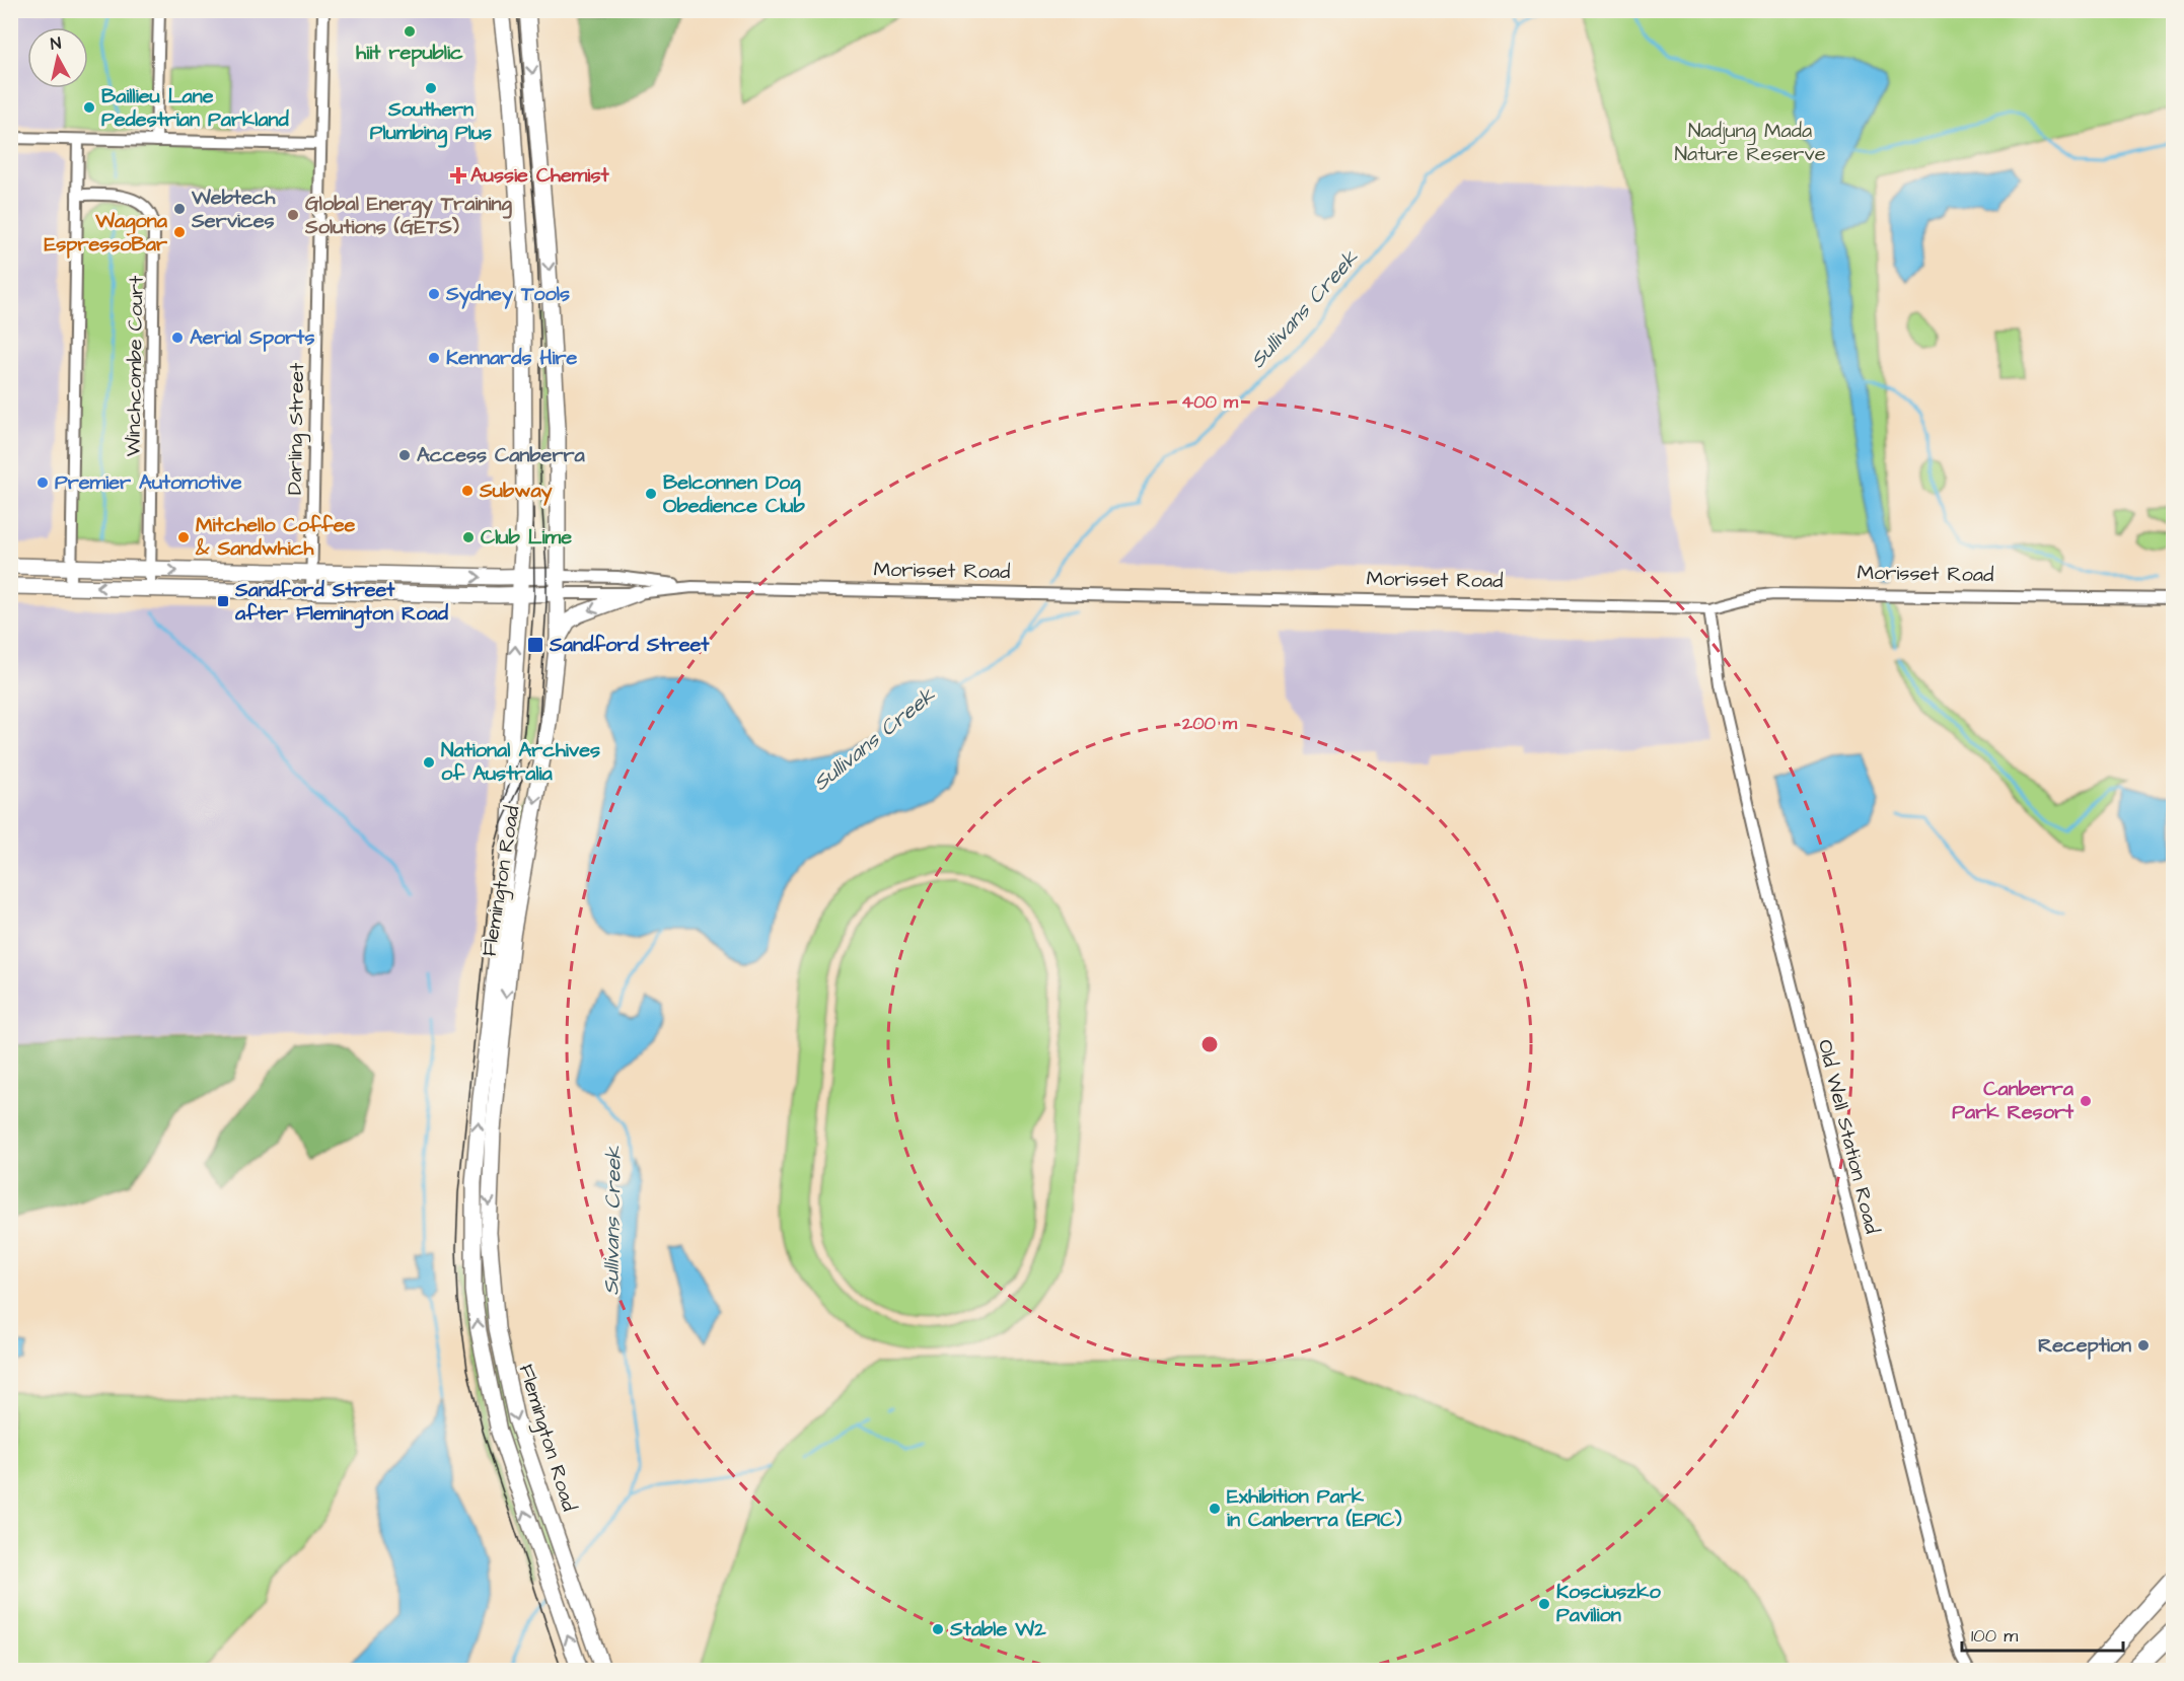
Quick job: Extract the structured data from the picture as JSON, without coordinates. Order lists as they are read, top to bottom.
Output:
{
  "streets": {
    "main road": ["Morisset Road", "Flemington Road"],
    "street": ["Winchcombe Court", "Darling Street", "Old Well Station Road"]
  },
  "crossings": [
    ["Morisset Road", "Flemington Road"],
    ["Morisset Road", "Old Well Station Road"]
  ],
  "water": ["Sullivans Creek"],
  "parks": ["Nadjung Mada Nature Reserve"],
  "places": {
    "other": [
      "hiit republic",
      "Southern Plumbing Plus",
      "Baillieu Lane Pedestrian Parkland",
      "Webtech Services",
      "Global Energy Training Solutions (GETS)",
      "Wagona EspressoBar",
      "Sydney Tools",
      "Aerial Sports",
      "Kennards Hire",
      "Access Canberra",
      "Premier Automotive",
      "Subway",
      "Belconnen Dog Obedience Club",
      "Mitchello Coffee & Sandwhich",
      "Club Lime",
      "National Archives of Australia",
      "Canberra Park Resort",
      "Reception",
      "Exhibition Park in Canberra (EPIC)",
      "Kosciuszko Pavilion",
      "Stable W2"
    ],
    "health": ["Aussie Chemist"],
    "transit": ["Sandford Street after Flemington Road", "Sandford Street"]
  },
  "scale_bar": "100 m",
  "north": "top",
  "rings": ["400 m", "200 m"]
}
